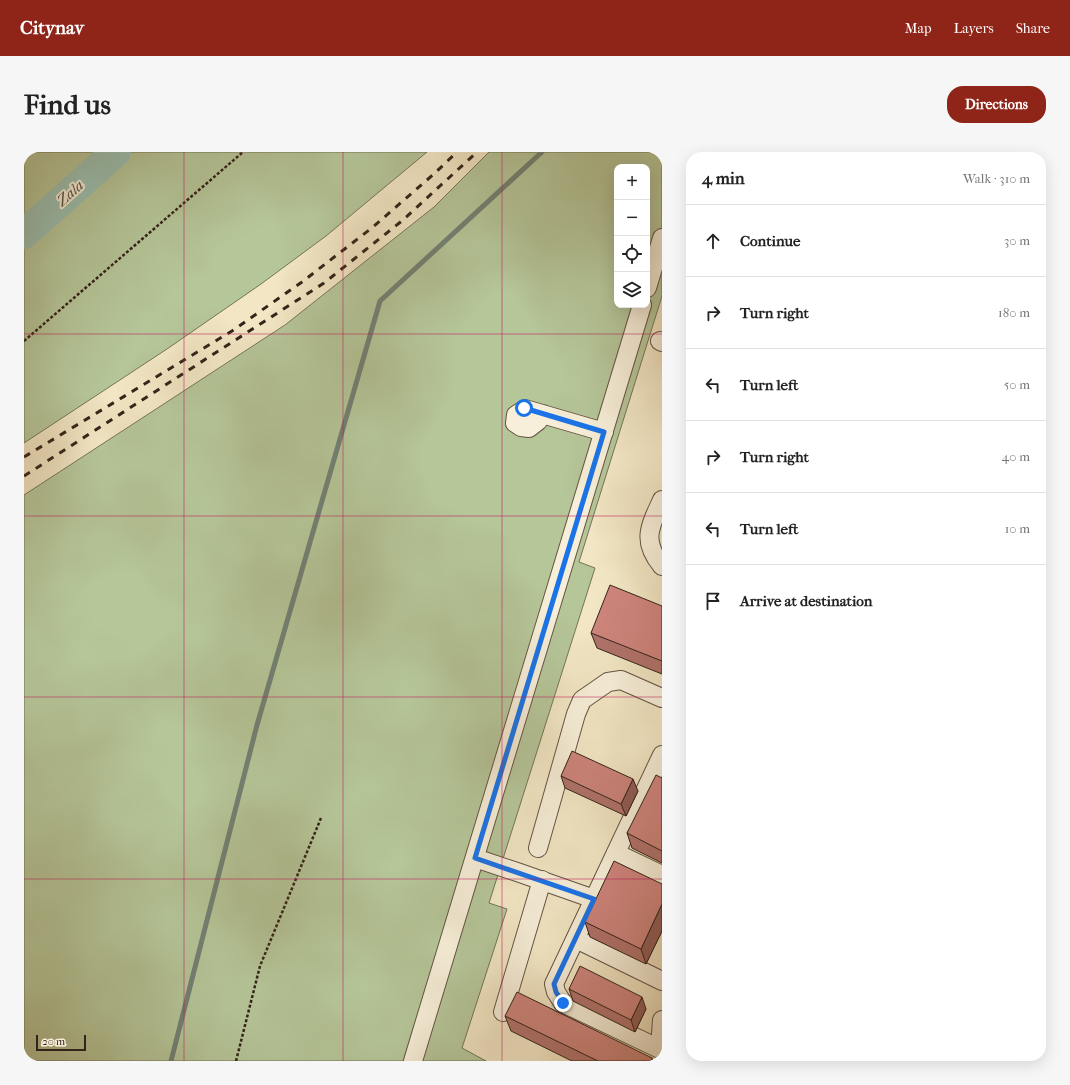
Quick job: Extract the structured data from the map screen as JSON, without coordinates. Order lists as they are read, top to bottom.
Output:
{
  "water": ["Zala"],
  "scale_bar": "20 m",
  "page": {
    "header": "Citynav",
    "nav": ["Map", "Layers", "Share"],
    "buttons": "Directions",
    "title": "Find us",
    "heading": ["4 min", "Walk · 310 m"],
    "map_buttons": ["+", "−"],
    "list": [
      ["Continue", "30 m"],
      ["Turn right", "180 m"],
      ["Turn left", "50 m"],
      ["Turn right", "40 m"],
      ["Turn left", "10 m"],
      "Arrive at destination"
    ],
    "scale": "20 m"
  }
}
